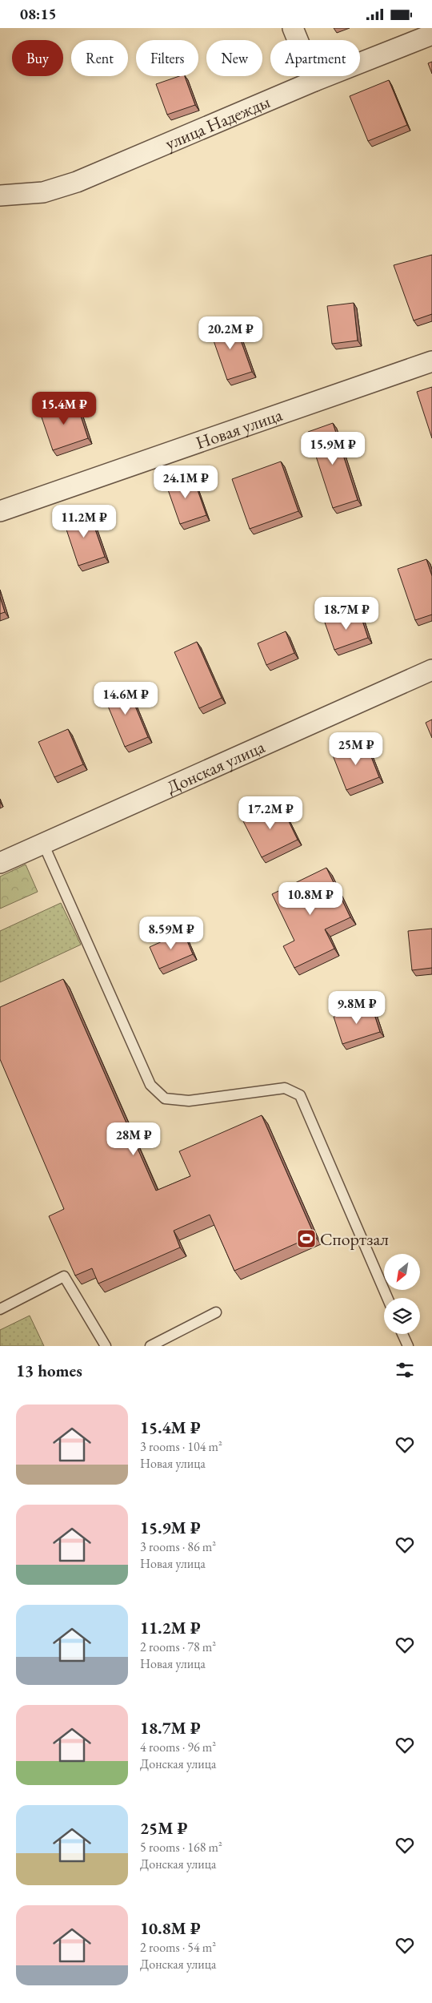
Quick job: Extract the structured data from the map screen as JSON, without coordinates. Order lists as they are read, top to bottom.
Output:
{
  "streets": {
    "street": ["улица Надежды", "Новая улица", "Донская улица"]
  },
  "places": {
    "sports": ["Спортзал"]
  },
  "north": "bottom left",
  "page": {
    "status": "08:15",
    "chip": [
      "Buy",
      "Rent",
      "Filters",
      "New",
      "Apartment"
    ],
    "price": [
      "20.2M ₽",
      "15.4M ₽",
      "15.9M ₽",
      "24.1M ₽",
      "11.2M ₽",
      "18.7M ₽",
      "14.6M ₽",
      "25M ₽",
      "17.2M ₽",
      "10.8M ₽",
      "8.59M ₽",
      "9.8M ₽",
      "28M ₽"
    ],
    "heading": "13 homes",
    "list": [
      {
        "name": "15.4M ₽",
        "note": "3 rooms · 104 m² · Новая улица"
      },
      {
        "name": "15.9M ₽",
        "note": "3 rooms · 86 m² · Новая улица"
      },
      {
        "name": "11.2M ₽",
        "note": "2 rooms · 78 m² · Новая улица"
      },
      {
        "name": "18.7M ₽",
        "note": "4 rooms · 96 m² · Донская улица"
      },
      {
        "name": "25M ₽",
        "note": "5 rooms · 168 m² · Донская улица"
      },
      {
        "name": "10.8M ₽",
        "note": "2 rooms · 54 m² · Донская улица"
      }
    ]
  }
}
